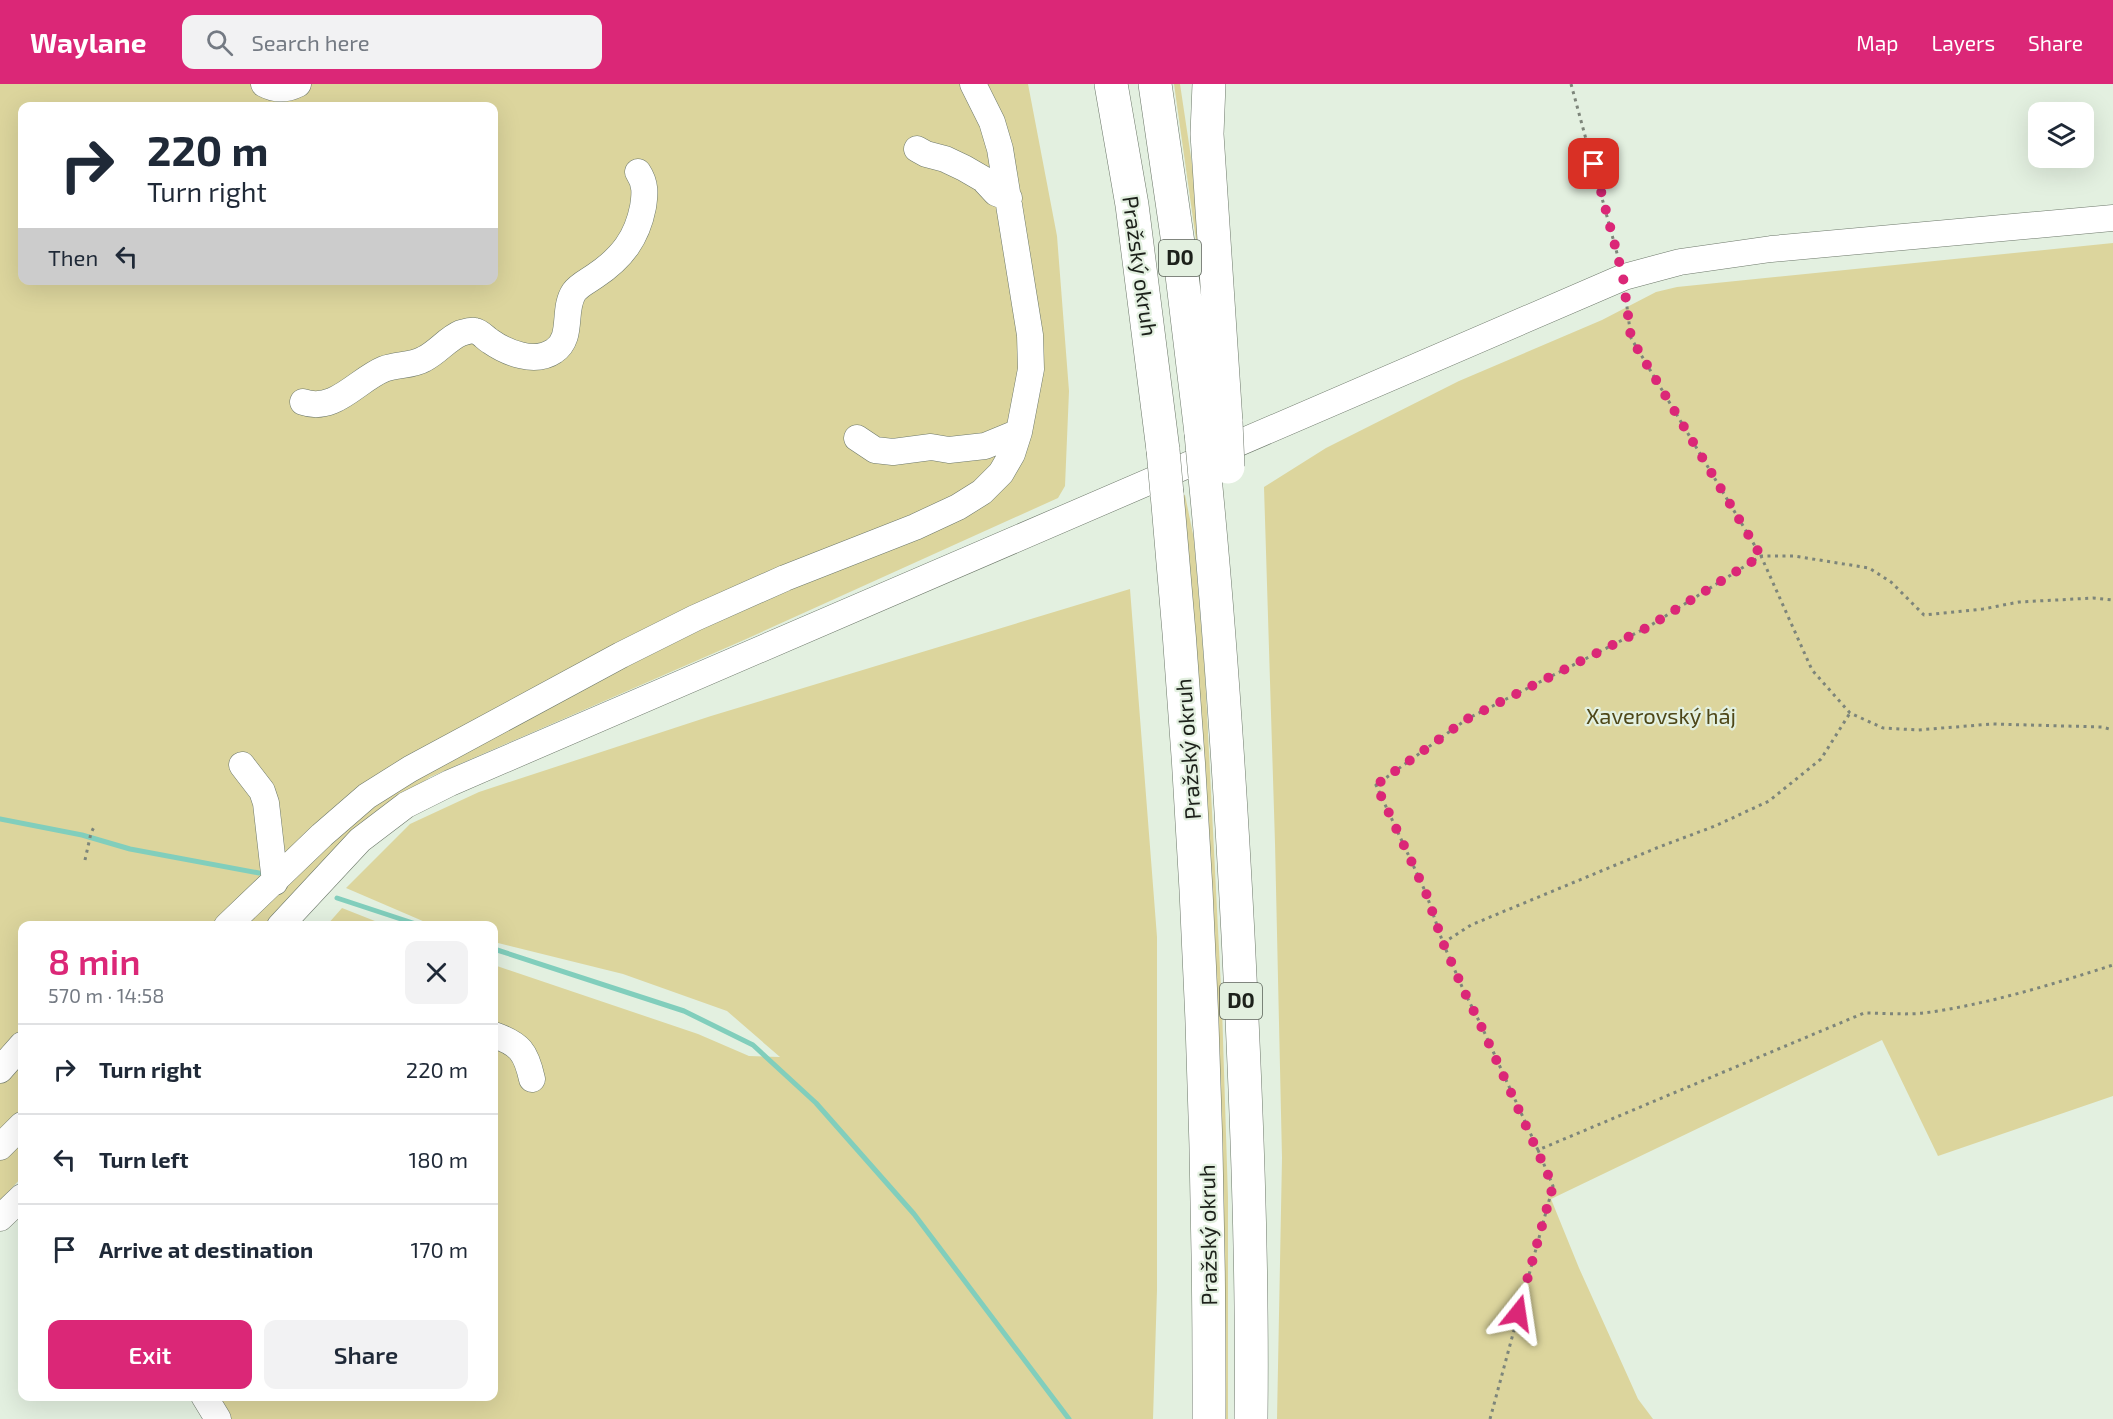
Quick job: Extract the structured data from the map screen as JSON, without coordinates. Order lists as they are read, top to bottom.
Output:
{
  "streets": {
    "highway": ["D0", "Pražský okruh"]
  },
  "parks": ["Xaverovský háj"],
  "page": {
    "header": "Waylane",
    "search": "Search here",
    "nav": ["Map", "Layers", "Share"],
    "turn": ["220 m", "Turn right"],
    "then": "Then",
    "heading": ["8 min", "570 m · 14:58"],
    "list": [
      {
        "name": "Turn right",
        "value": "220 m"
      },
      {
        "name": "Turn left",
        "value": "180 m"
      },
      {
        "name": "Arrive at destination",
        "value": "170 m"
      }
    ],
    "buttons": ["Exit", "Share"]
  }
}
